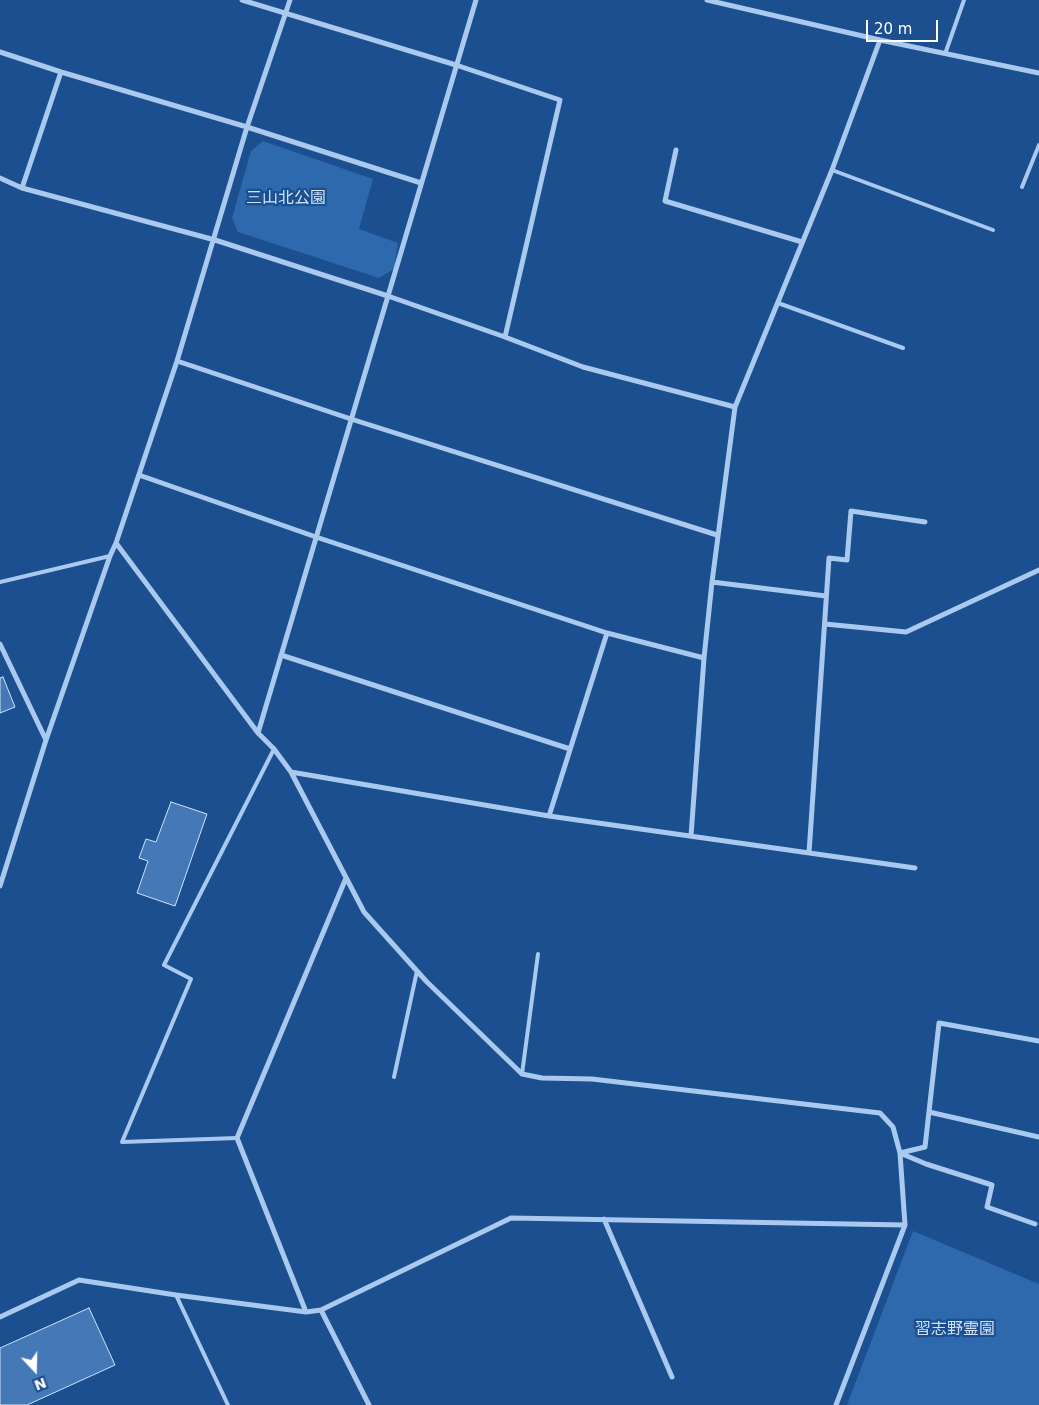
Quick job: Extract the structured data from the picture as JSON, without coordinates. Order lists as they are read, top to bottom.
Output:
{
  "parks": ["三山北公園", "習志野霊園"],
  "scale_bar": "20 m",
  "north": "bottom"
}
